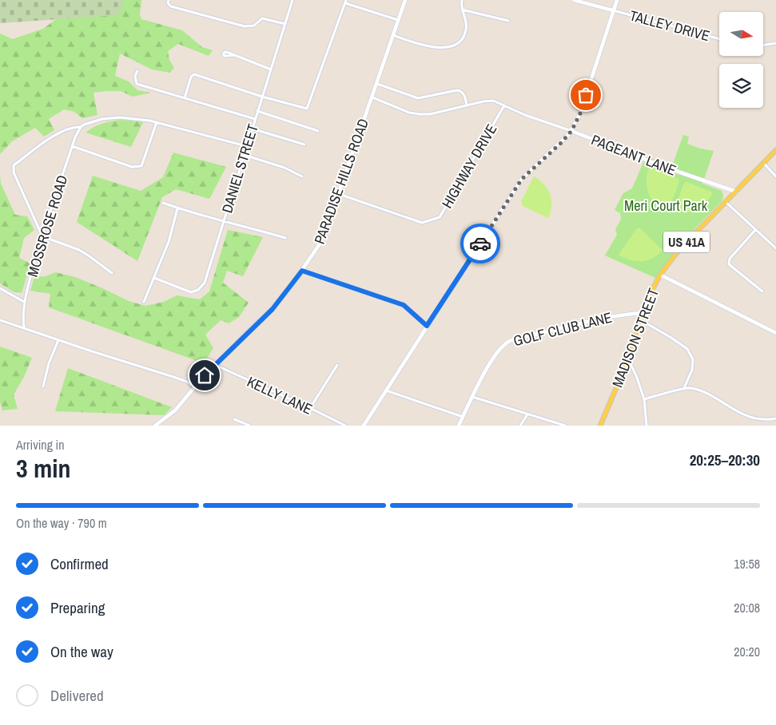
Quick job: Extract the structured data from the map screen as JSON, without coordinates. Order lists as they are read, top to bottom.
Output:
{
  "streets": {
    "main road": ["US 41A", "MADISON STREET"],
    "street": [
      "TALLEY DRIVE",
      "PAGEANT LANE",
      "HIGHWAY DRIVE",
      "DANIEL STREET",
      "PARADISE HILLS ROAD",
      "MOSSROSE ROAD",
      "GOLF CLUB LANE",
      "KELLY LANE"
    ]
  },
  "crossings": [
    ["PAGEANT LANE", "HIGHWAY DRIVE"],
    ["PAGEANT LANE", "PARADISE HILLS ROAD"],
    ["PAGEANT LANE", "MADISON STREET"],
    ["HIGHWAY DRIVE", "PARADISE HILLS ROAD"],
    ["PARADISE HILLS ROAD", "KELLY LANE"],
    ["GOLF CLUB LANE", "MADISON STREET"]
  ],
  "parks": ["Meri Court Park"],
  "north": "right",
  "page": {
    "heading": ["3 min", "Arriving in", "20:25–20:30"],
    "bar": "On the way · 790 m",
    "list": [
      ["Confirmed", "19:58"],
      ["Preparing", "20:08"],
      ["On the way", "20:20"],
      "Delivered"
    ]
  }
}
